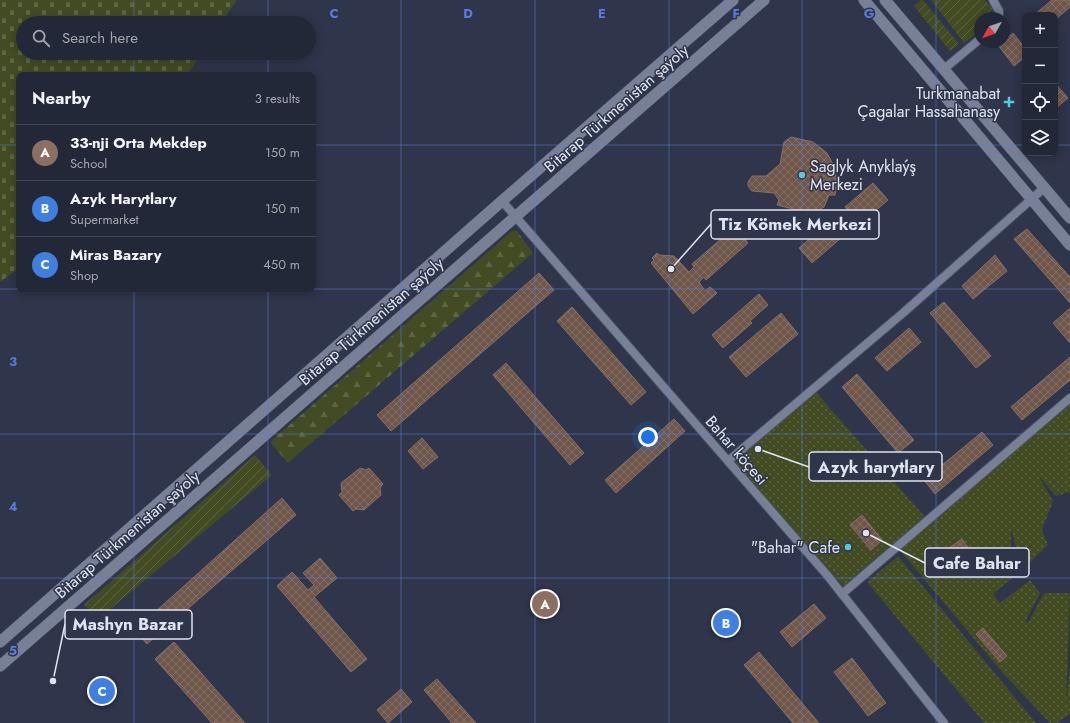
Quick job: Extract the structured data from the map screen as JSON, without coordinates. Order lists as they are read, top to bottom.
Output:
{
  "streets": {
    "main road": ["Bitarap Türkmenistan şaýoly"],
    "street": ["Bahar köçesi"]
  },
  "crossings": [
    ["Bitarap Türkmenistan şaýoly", "Bahar köçesi"]
  ],
  "places": {
    "health": ["Turkmanabat Çagalar Hassahanasy"],
    "other": [
      "Saglyk Anyklaýş Merkezi",
      "Tiz Kömek Merkezi",
      "Azyk harytlary",
      "Cafe Bahar",
      "\"Bahar\" Cafe",
      "Mashyn Bazar"
    ]
  },
  "north": "bottom left",
  "page": {
    "map_buttons": ["+", "−"],
    "search": "Search here",
    "heading": ["Nearby", "3 results"],
    "list": [
      {
        "mark": "A",
        "name": "33-nji Orta Mekdep",
        "note": "School",
        "value": "150 m"
      },
      {
        "mark": "B",
        "name": "Azyk Harytlary",
        "note": "Supermarket",
        "value": "150 m"
      },
      {
        "mark": "C",
        "name": "Miras Bazary",
        "note": "Shop",
        "value": "450 m"
      }
    ],
    "pins": ["A", "B", "C"]
  },
  "grid": {
    "columns": [
      "C",
      "D",
      "E",
      "F",
      "G"
    ],
    "rows": ["3", "4", "5"]
  }
}
